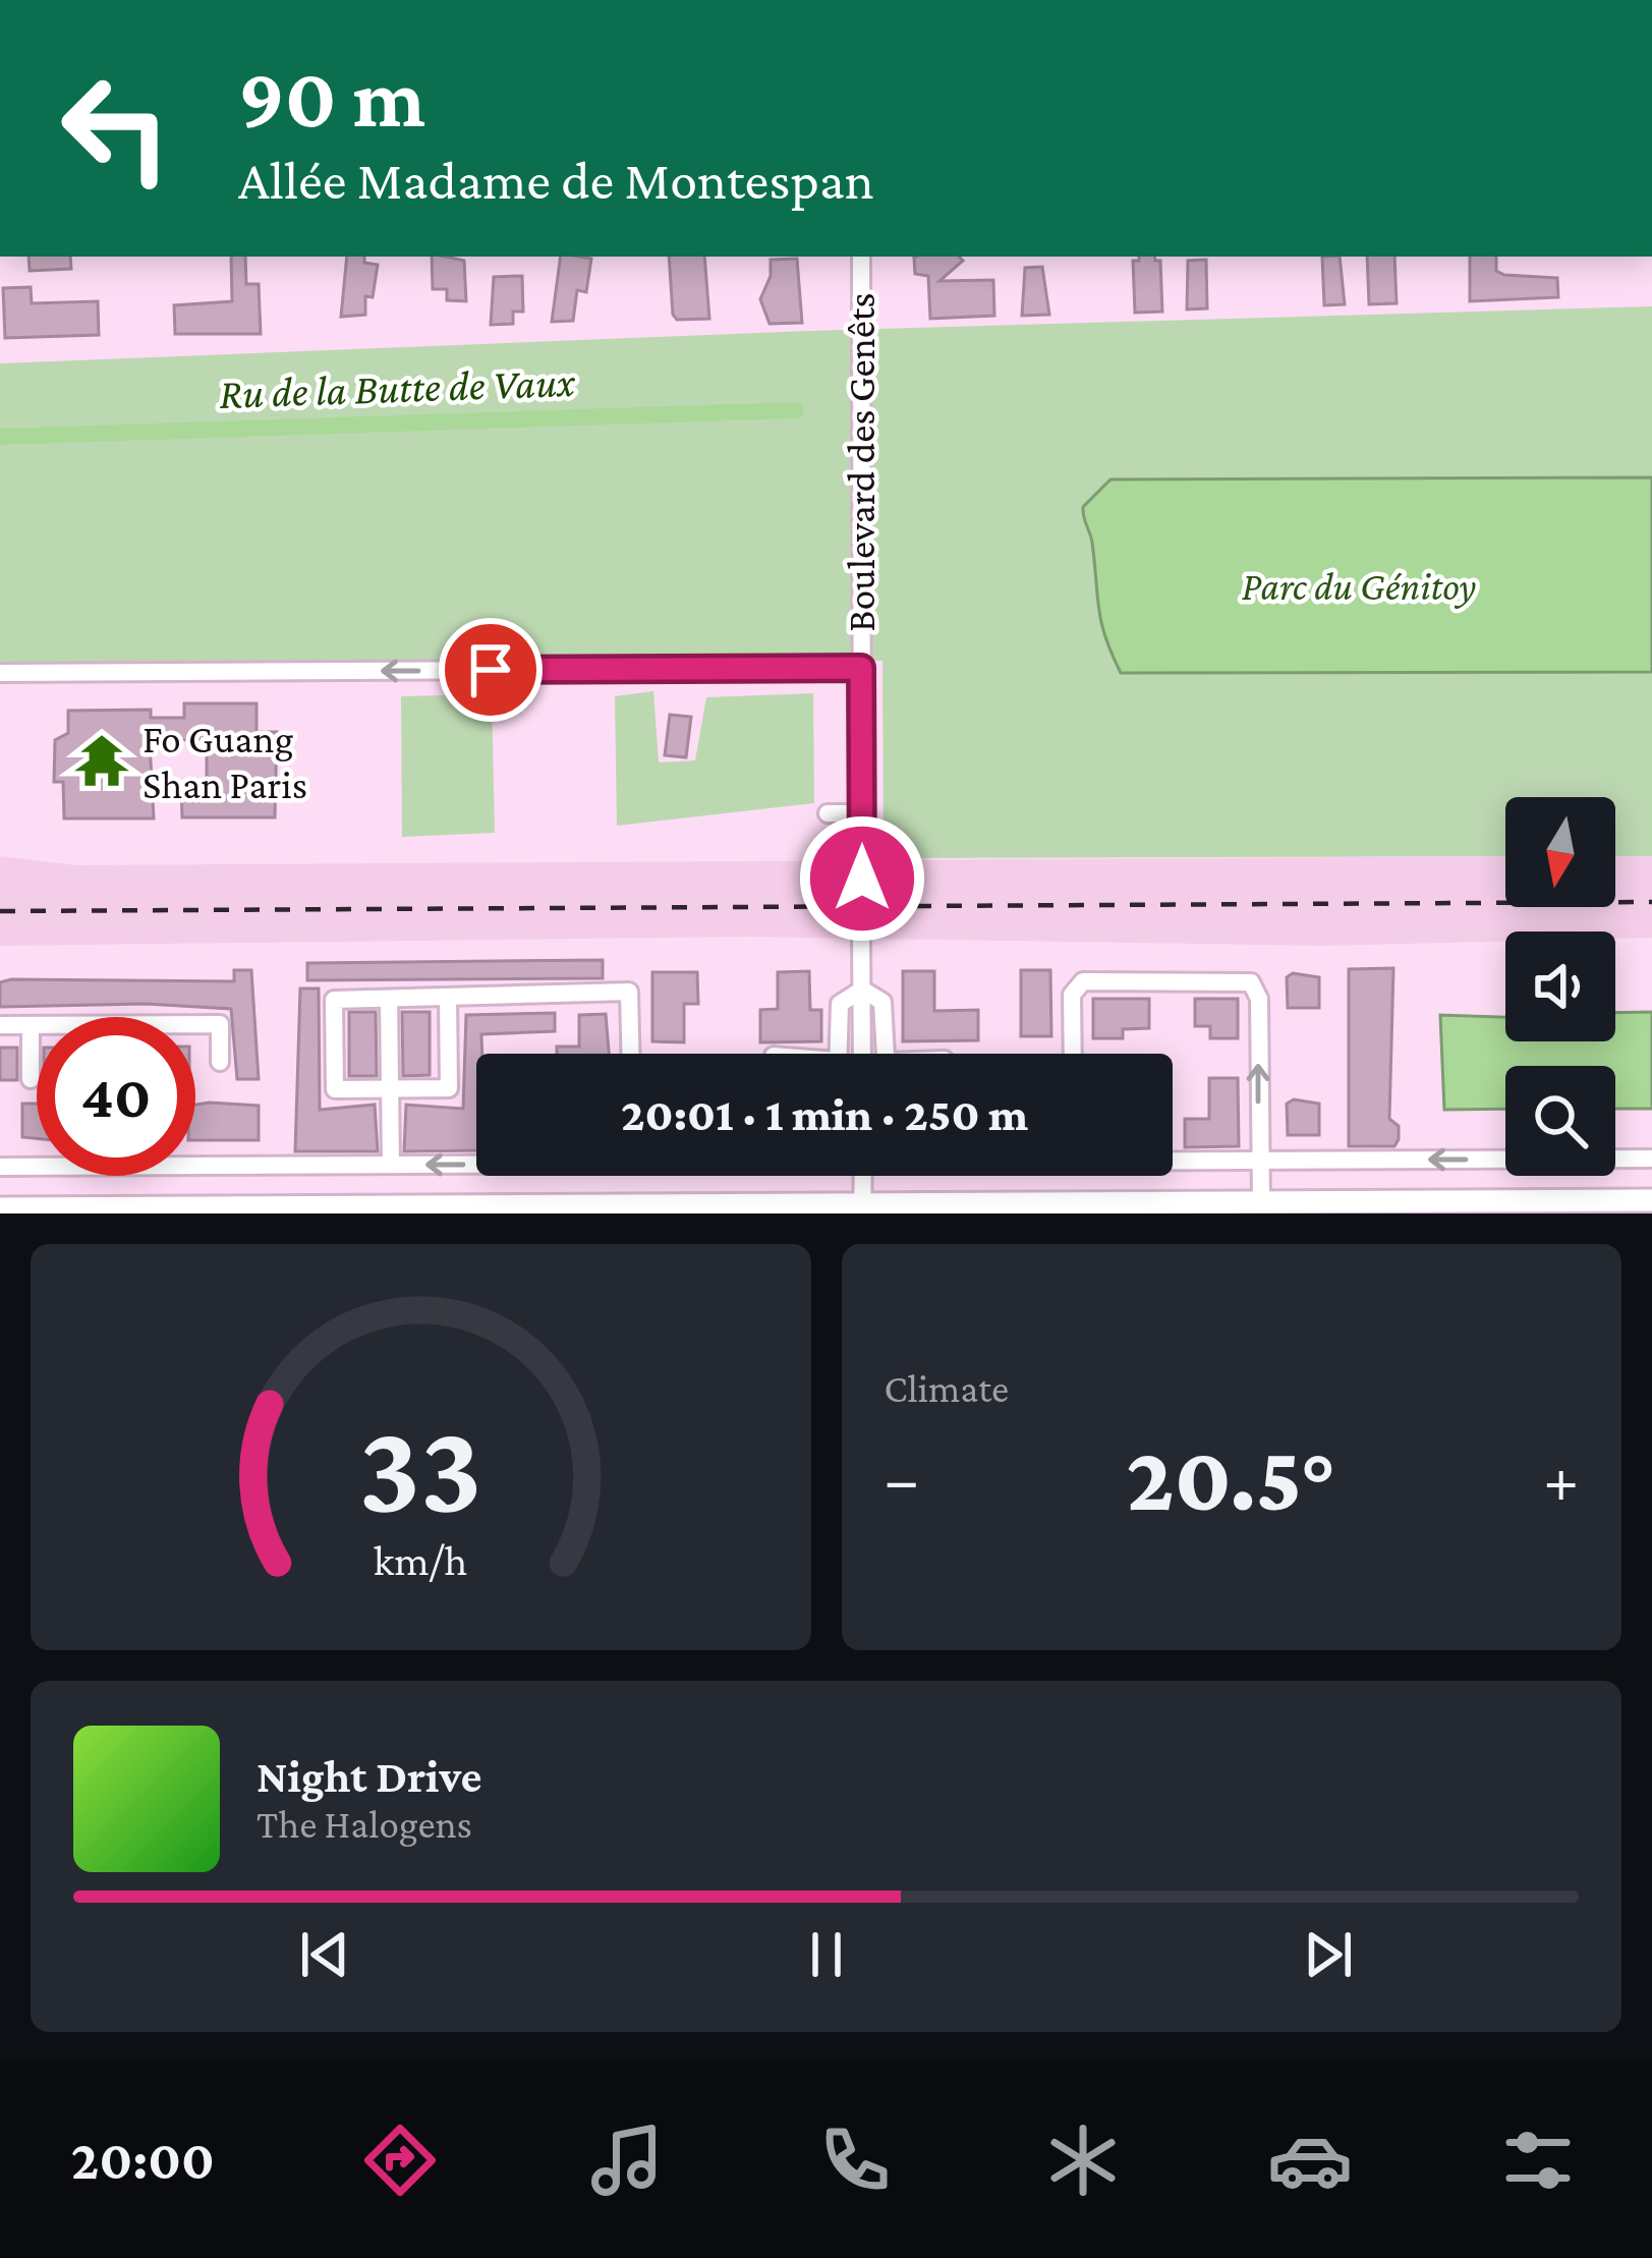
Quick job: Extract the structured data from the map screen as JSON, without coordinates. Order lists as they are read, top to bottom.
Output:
{
  "streets": {
    "street": ["Boulevard des Genêts"]
  },
  "water": ["Ru de la Butte de Vaux"],
  "parks": ["Parc du Génitoy"],
  "places": {
    "temple": ["Fo Guang Shan Paris"]
  },
  "north": "bottom",
  "page": {
    "turn": ["90 m", "Allée Madame de Montespan"],
    "limit": "40",
    "trip": "20:01 · 1 min · 250 m",
    "tile": "Climate",
    "heat": ["−", "20.5°", "+"],
    "song": ["Night Drive", "The Halogens"],
    "tabs": "20:00",
    "gauge": ["33", "km/h"]
  }
}
